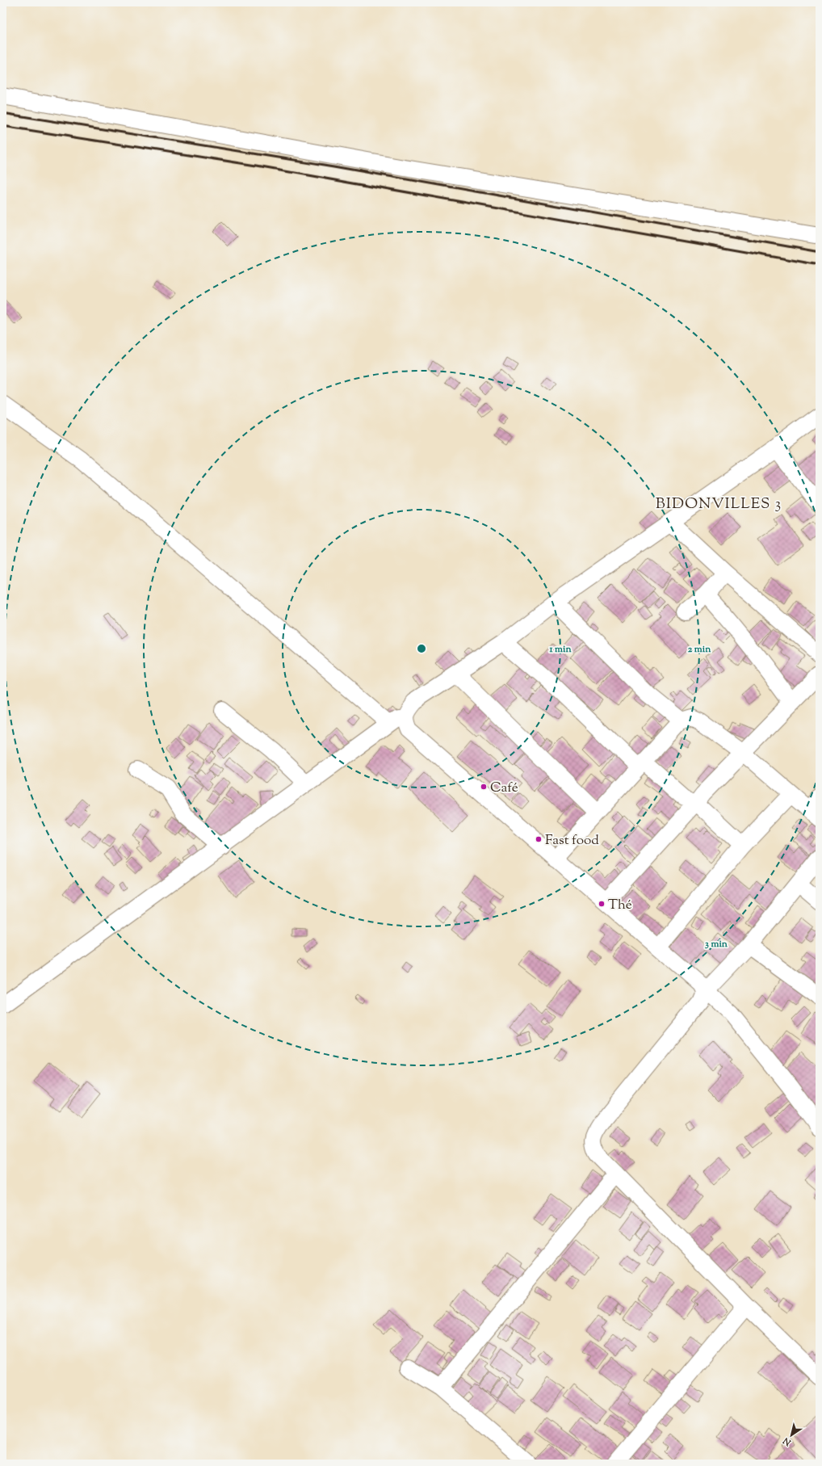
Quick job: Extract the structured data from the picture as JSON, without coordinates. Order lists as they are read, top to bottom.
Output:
{
  "districts": ["BIDONVILLES 3"],
  "places": ["Café", "Fast food", "Thé"],
  "north": "bottom left",
  "rings": ["1 min", "2 min", "3 min"]
}
